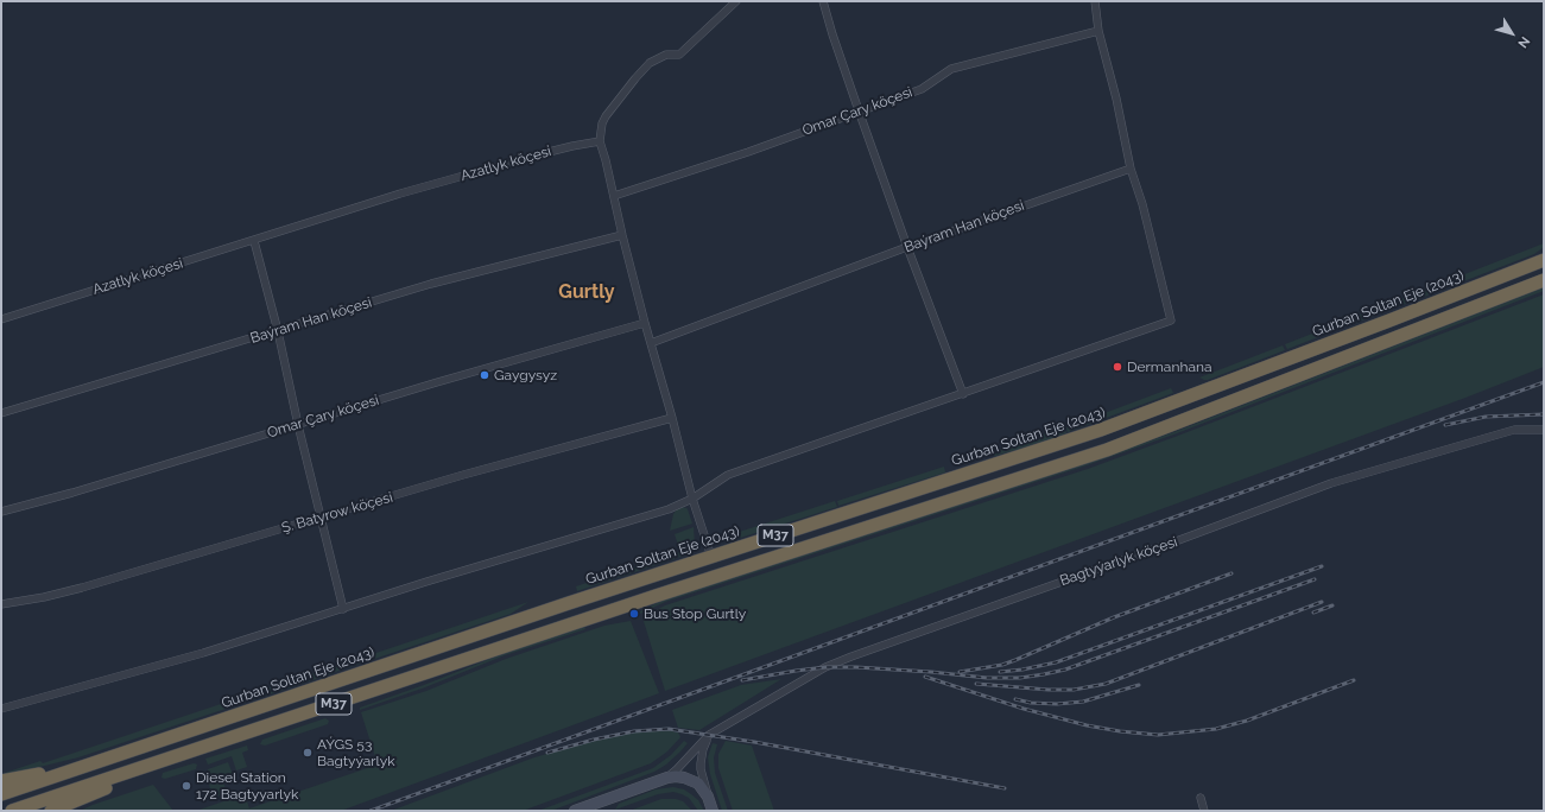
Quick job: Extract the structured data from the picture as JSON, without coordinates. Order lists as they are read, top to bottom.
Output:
{
  "streets": {
    "highway": ["Gurban Soltan Eje (2043)", "M37"],
    "street": [
      "Omar Çary köçesi",
      "Azatlyk köçesi",
      "Baýram Han köçesi",
      "Ş. Batyrow köçesi",
      "Bagtyýarlyk köçesi"
    ]
  },
  "districts": ["Gurtly"],
  "places": [
    "Dermanhana",
    "Gaygysyz",
    "Bus Stop Gurtly",
    "AÝGS 53 Bagtyýarlyk",
    "Diesel Station 172 Bagtyyarlyk"
  ],
  "north": "bottom right"
}
